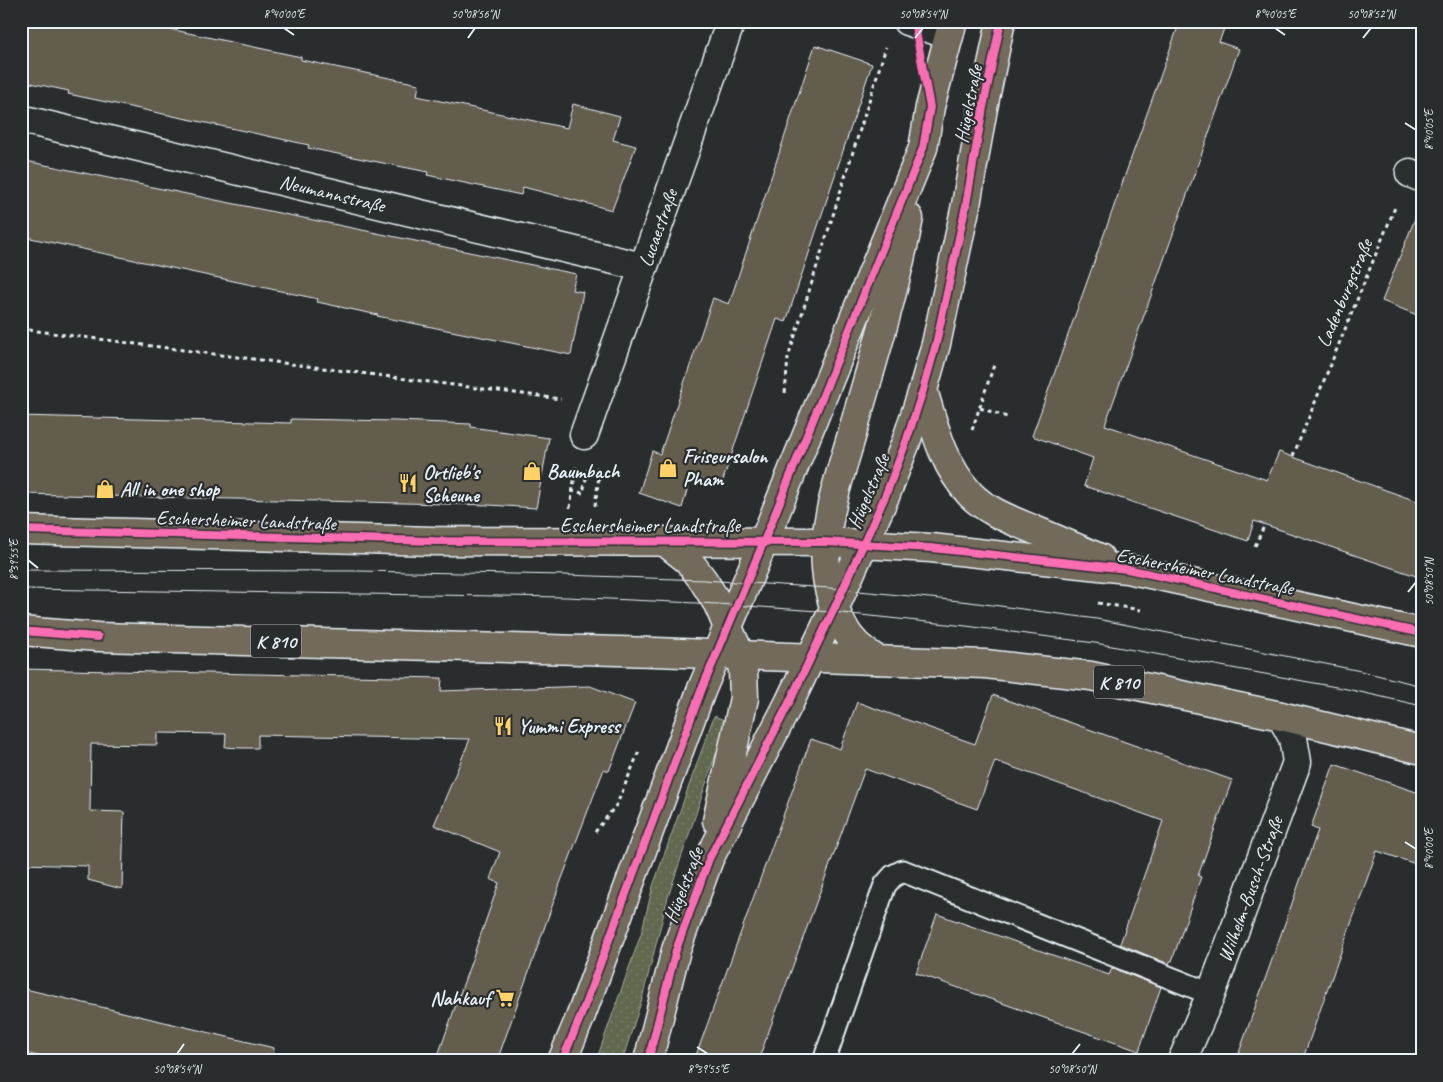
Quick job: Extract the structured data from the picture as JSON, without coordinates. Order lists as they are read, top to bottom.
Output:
{
  "streets": {
    "main road": ["Hügelstraße", "Eschersheimer Landstraße", "K 810"],
    "street": ["Neumannstraße", "Lucaestraße", "Wilhelm-Busch-Straße"],
    "path": ["Ladenburgstraße"]
  },
  "crossings": [
    ["Hügelstraße", "Eschersheimer Landstraße"],
    ["Hügelstraße", "K 810"],
    ["Neumannstraße", "Lucaestraße"],
    ["K 810", "Wilhelm-Busch-Straße"]
  ],
  "places": {
    "shop": ["Friseursalon Pham", "Baumbach", "All in one shop"],
    "restaurant": ["Ortlieb's Scheune", "Yummi Express"],
    "supermarket": ["Nahkauf"]
  },
  "coordinates": [
    "8°40'00\"E",
    "50°08'56\"N",
    "50°08'54\"N",
    "8°40'05\"E",
    "50°08'52\"N",
    "8°39'55\"E",
    "50°08'50\"N"
  ]
}
